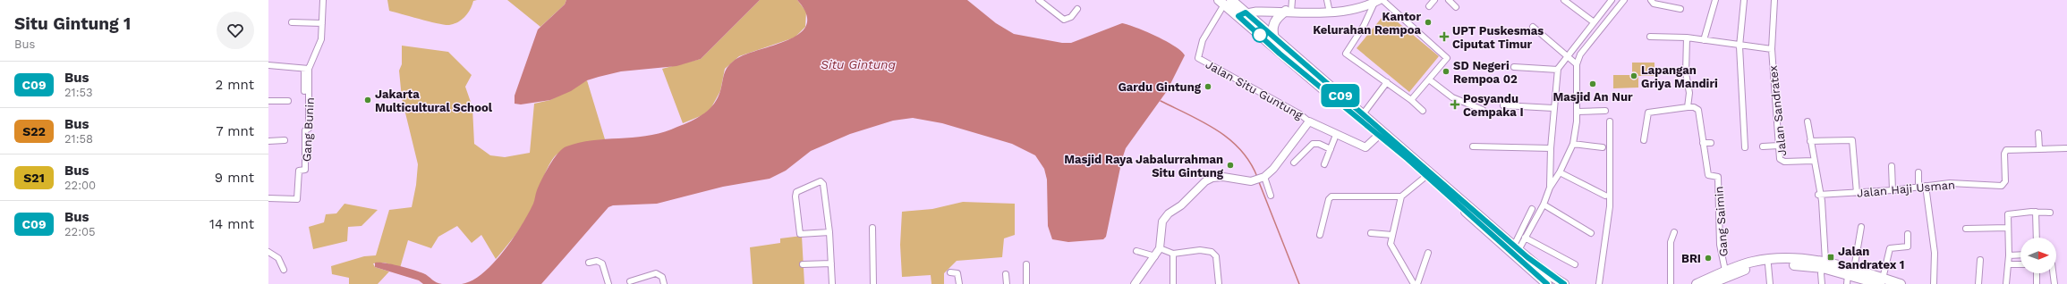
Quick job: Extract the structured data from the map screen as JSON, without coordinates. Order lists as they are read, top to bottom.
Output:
{
  "streets": {
    "street": [
      "Jalan Situ Guntung",
      "Jalan Sandratex",
      "Gang Bunin",
      "Jalan Haji Usman",
      "Gang Saimin"
    ]
  },
  "water": ["Situ Gintung"],
  "places": {
    "other": [
      "Kantor Kelurahan Rempoa",
      "SD Negeri Rempoa 02",
      "Lapangan Griya Mandiri",
      "Masjid An Nur",
      "Gardu Gintung",
      "Jakarta Multicultural School",
      "Masjid Raya Jabalurrahman Situ Gintung",
      "BRI"
    ],
    "health": ["UPT Puskesmas Ciputat Timur", "Posyandu Cempaka I"],
    "transit": ["Jalan Sandratex 1"]
  },
  "lines": ["bus line C09"],
  "north": "right",
  "page": {
    "heading": ["Situ Gintung 1", "Bus"],
    "on_map": "C09",
    "list": [
      {
        "mark": "C09",
        "name": "Bus",
        "note": "21:53",
        "value": "2 mnt"
      },
      {
        "mark": "S22",
        "name": "Bus",
        "note": "21:58",
        "value": "7 mnt"
      },
      {
        "mark": "S21",
        "name": "Bus",
        "note": "22:00",
        "value": "9 mnt"
      },
      {
        "mark": "C09",
        "name": "Bus",
        "note": "22:05",
        "value": "14 mnt"
      }
    ]
  }
}
